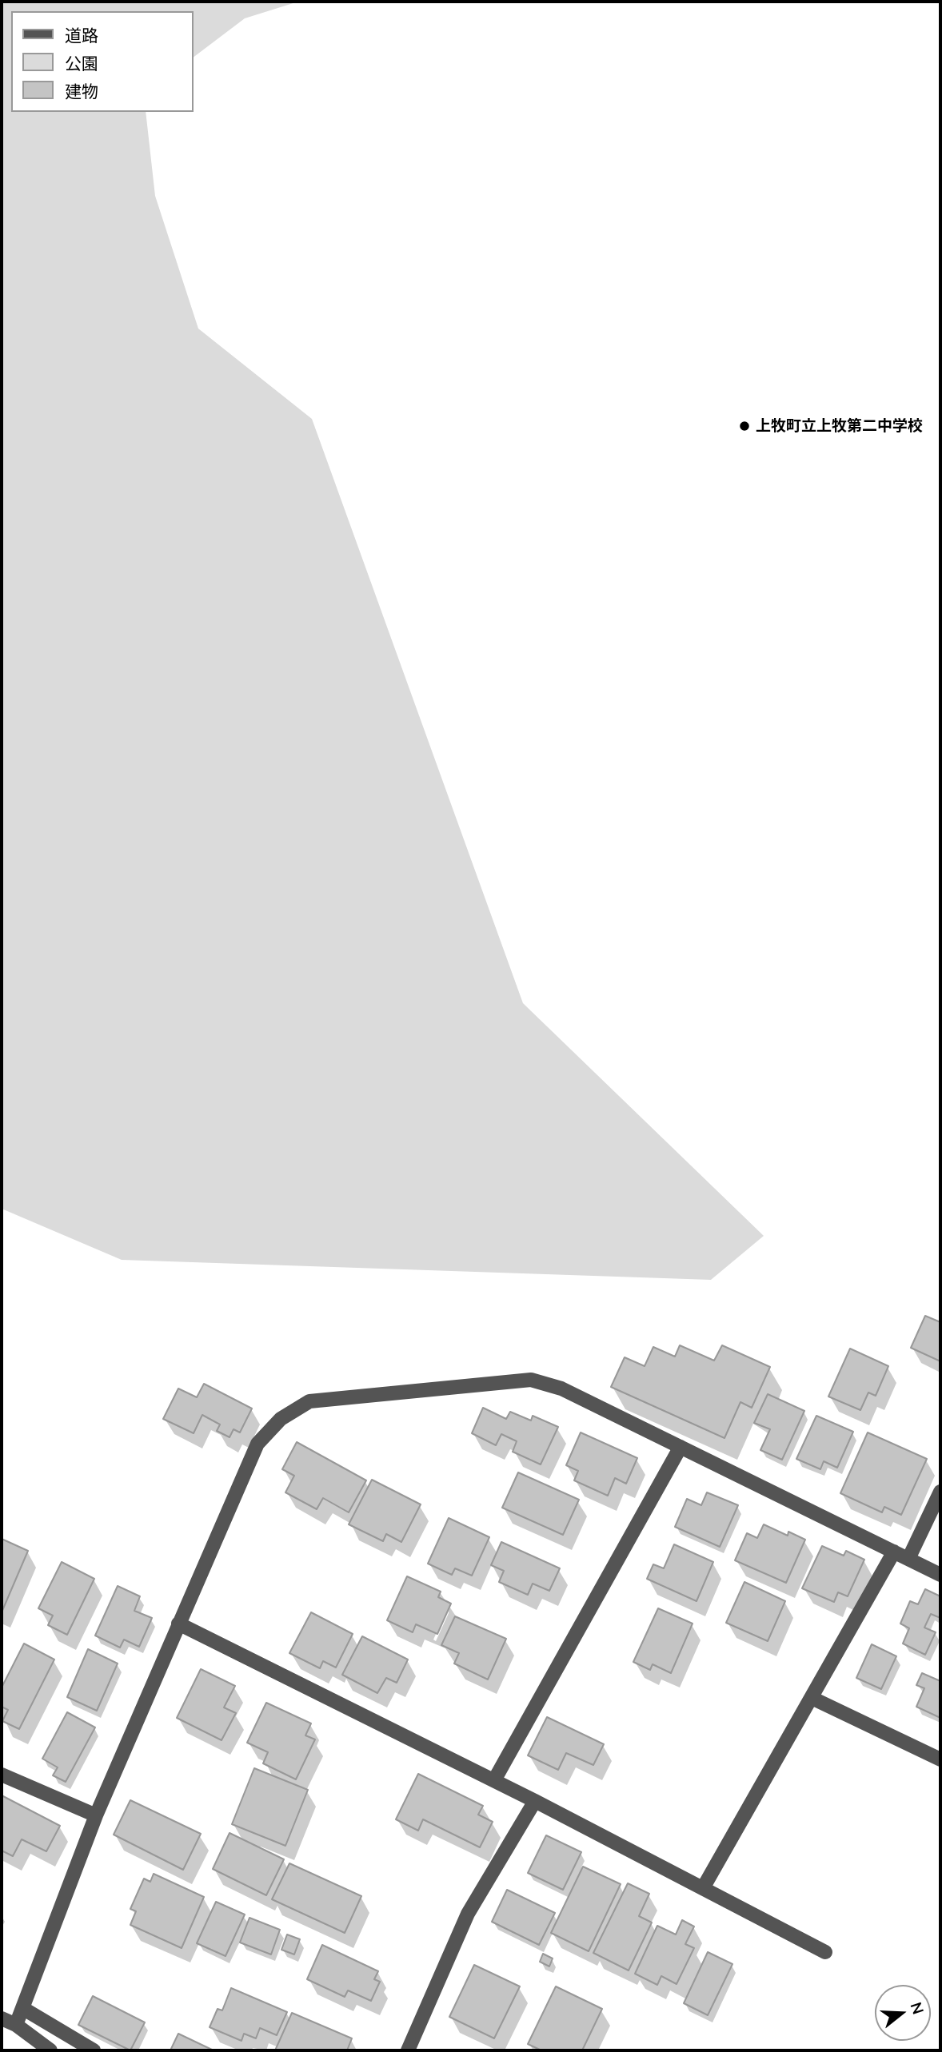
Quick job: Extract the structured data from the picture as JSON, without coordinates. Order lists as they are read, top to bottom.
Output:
{
  "places": ["上牧町立上牧第二中学校"],
  "legend": ["道路", "公園", "建物"],
  "north": "right"
}
